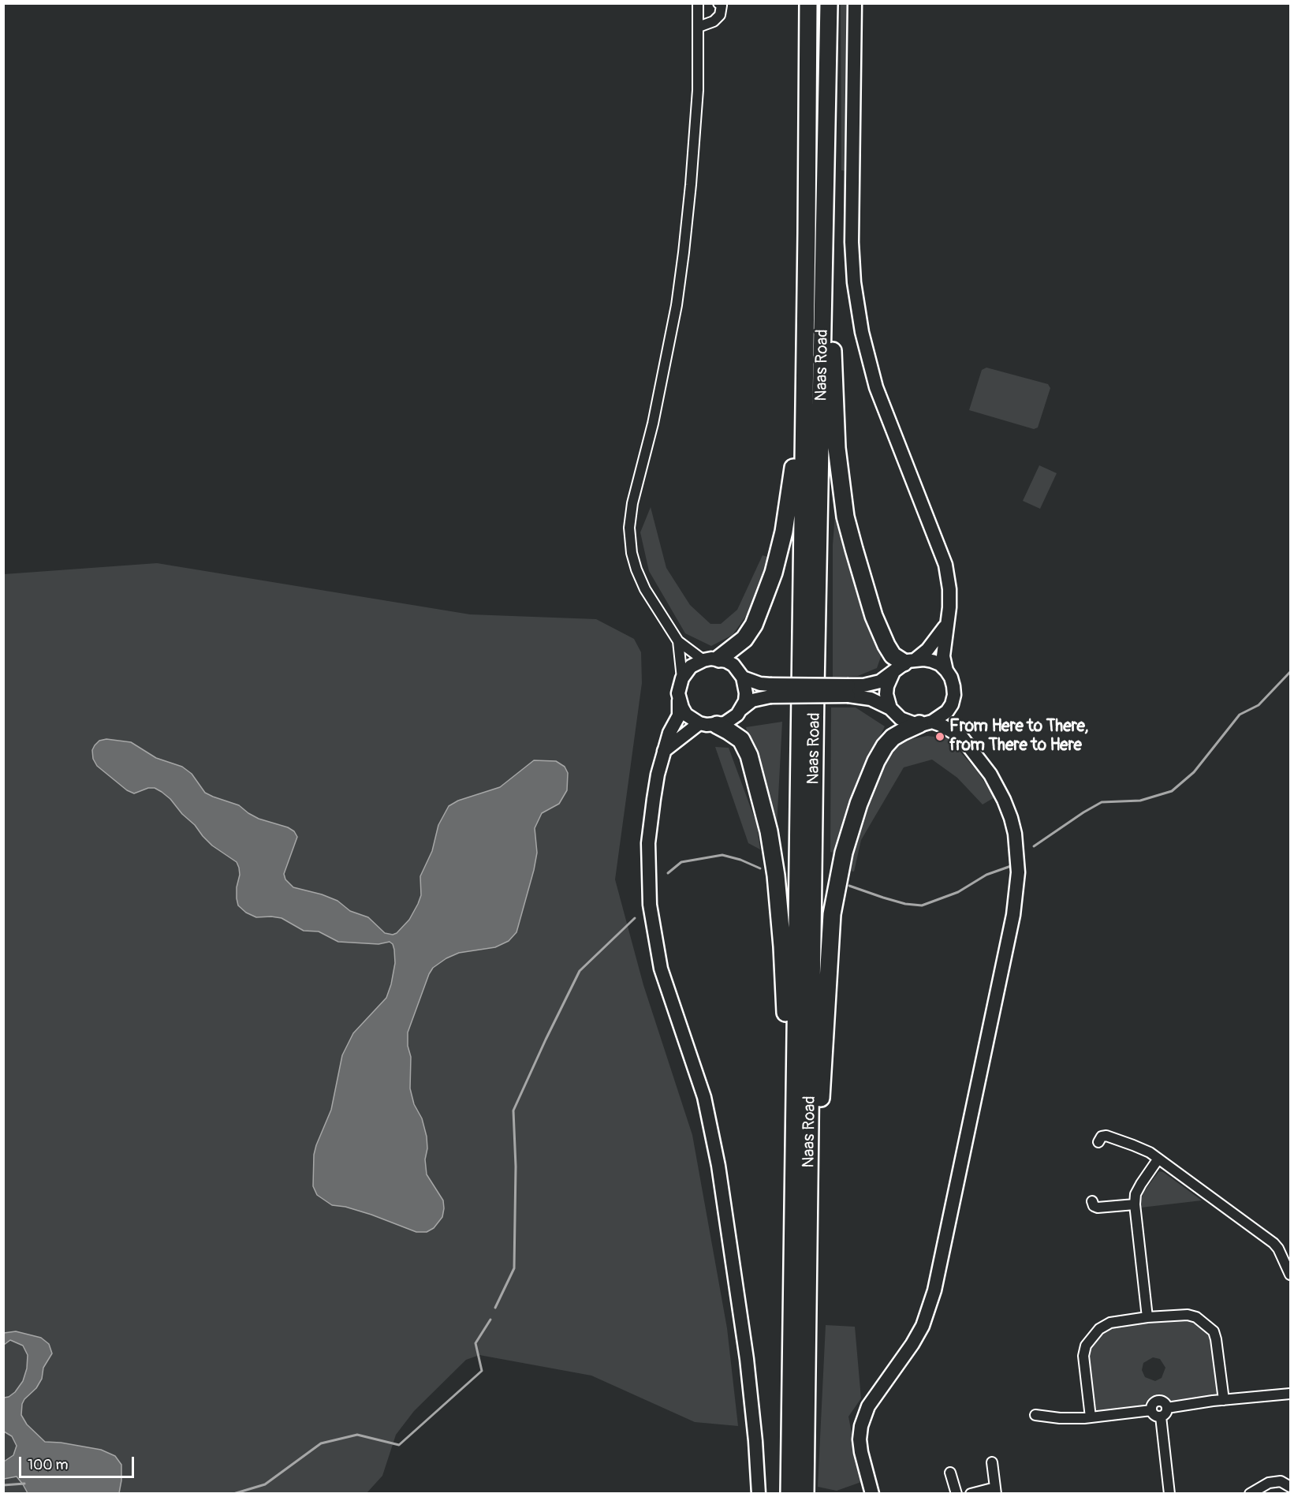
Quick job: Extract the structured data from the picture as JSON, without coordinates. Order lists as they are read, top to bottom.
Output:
{
  "streets": {
    "highway": ["Naas Road"]
  },
  "places": ["From Here to There, from There to Here"],
  "scale_bar": "100 m"
}
